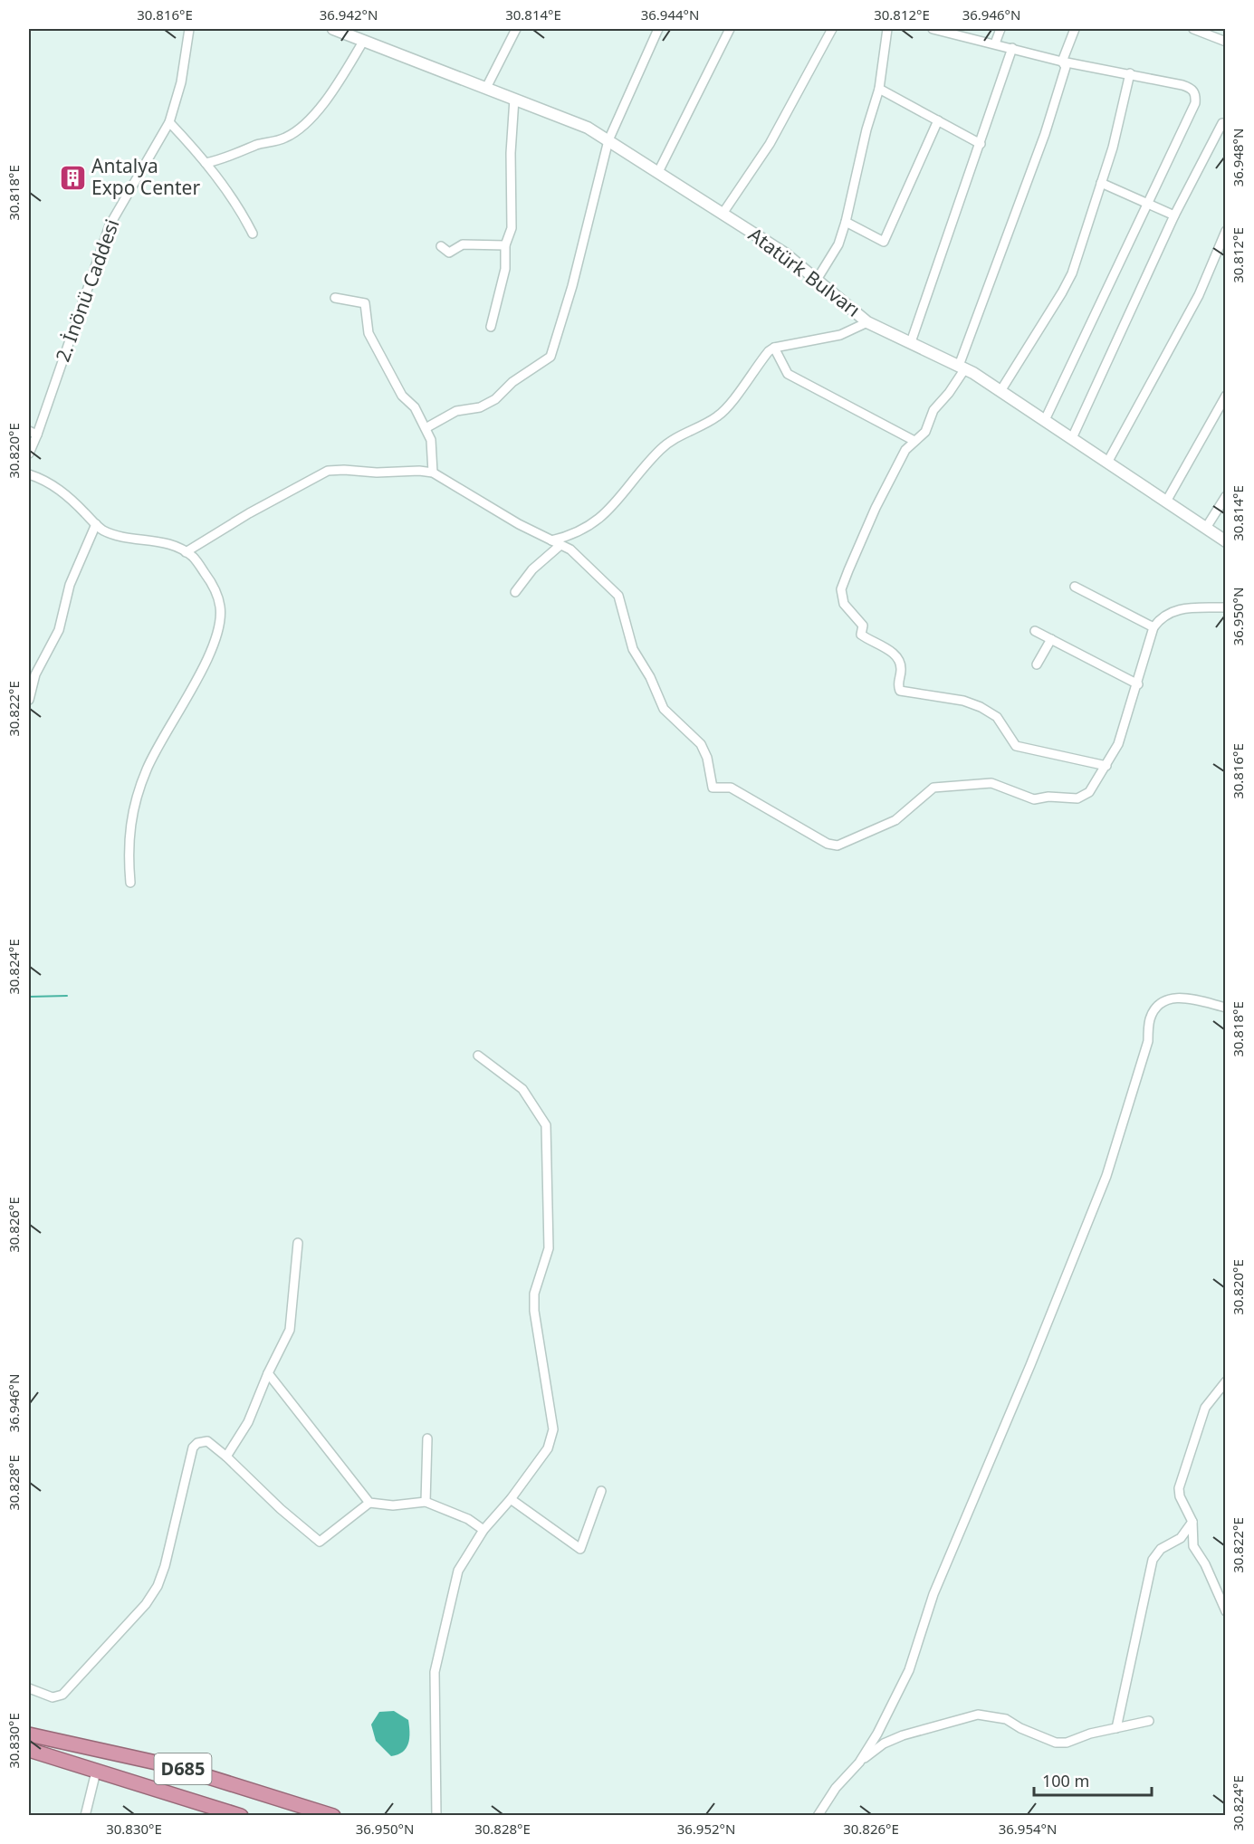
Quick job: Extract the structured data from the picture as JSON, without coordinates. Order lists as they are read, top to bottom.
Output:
{
  "streets": {
    "highway": ["D685"],
    "street": ["Atatürk Bulvarı", "2. İnönü Caddesi"]
  },
  "places": {
    "building": ["Antalya Expo Center"]
  },
  "scale_bar": "100 m",
  "coordinates": [
    "30.816°E",
    "36.942°N",
    "30.814°E",
    "36.944°N",
    "30.812°E",
    "36.946°N",
    "36.948°N",
    "30.818°E",
    "30.820°E",
    "36.950°N",
    "30.822°E",
    "30.824°E",
    "30.826°E",
    "30.828°E",
    "30.830°E",
    "36.952°N",
    "36.954°N"
  ]
}
